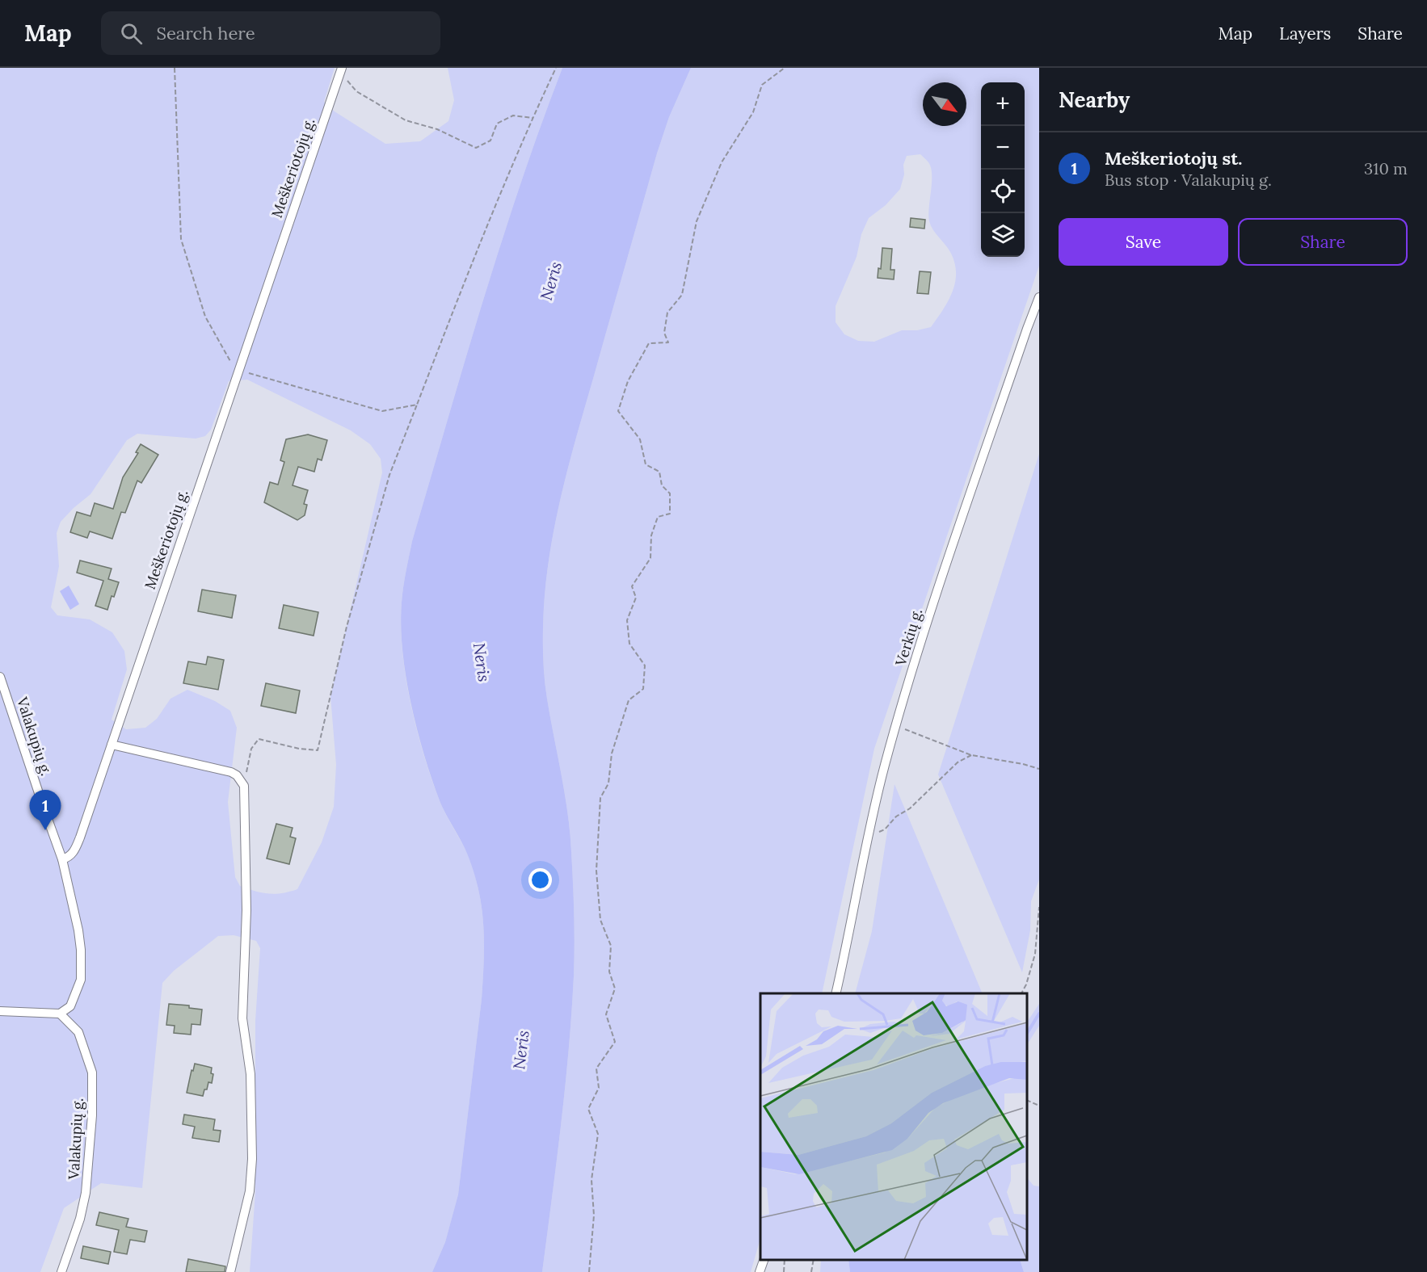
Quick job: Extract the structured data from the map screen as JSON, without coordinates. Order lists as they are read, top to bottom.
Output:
{
  "streets": {
    "street": ["Meškeriotojų g.", "Verkių g.", "Valakupių g."]
  },
  "crossings": [
    ["Meškeriotojų g.", "Valakupių g."]
  ],
  "water": ["Neris"],
  "north": "bottom right",
  "page": {
    "header": "Map",
    "search": "Search here",
    "nav": ["Map", "Layers", "Share"],
    "heading": "Nearby",
    "map_buttons": ["+", "−"],
    "list": [
      {
        "mark": "1",
        "name": "Meškeriotojų st.",
        "note": "Bus stop · Valakupių g.",
        "value": "310 m"
      }
    ],
    "buttons": ["Save", "Share"],
    "pins": "1"
  }
}
